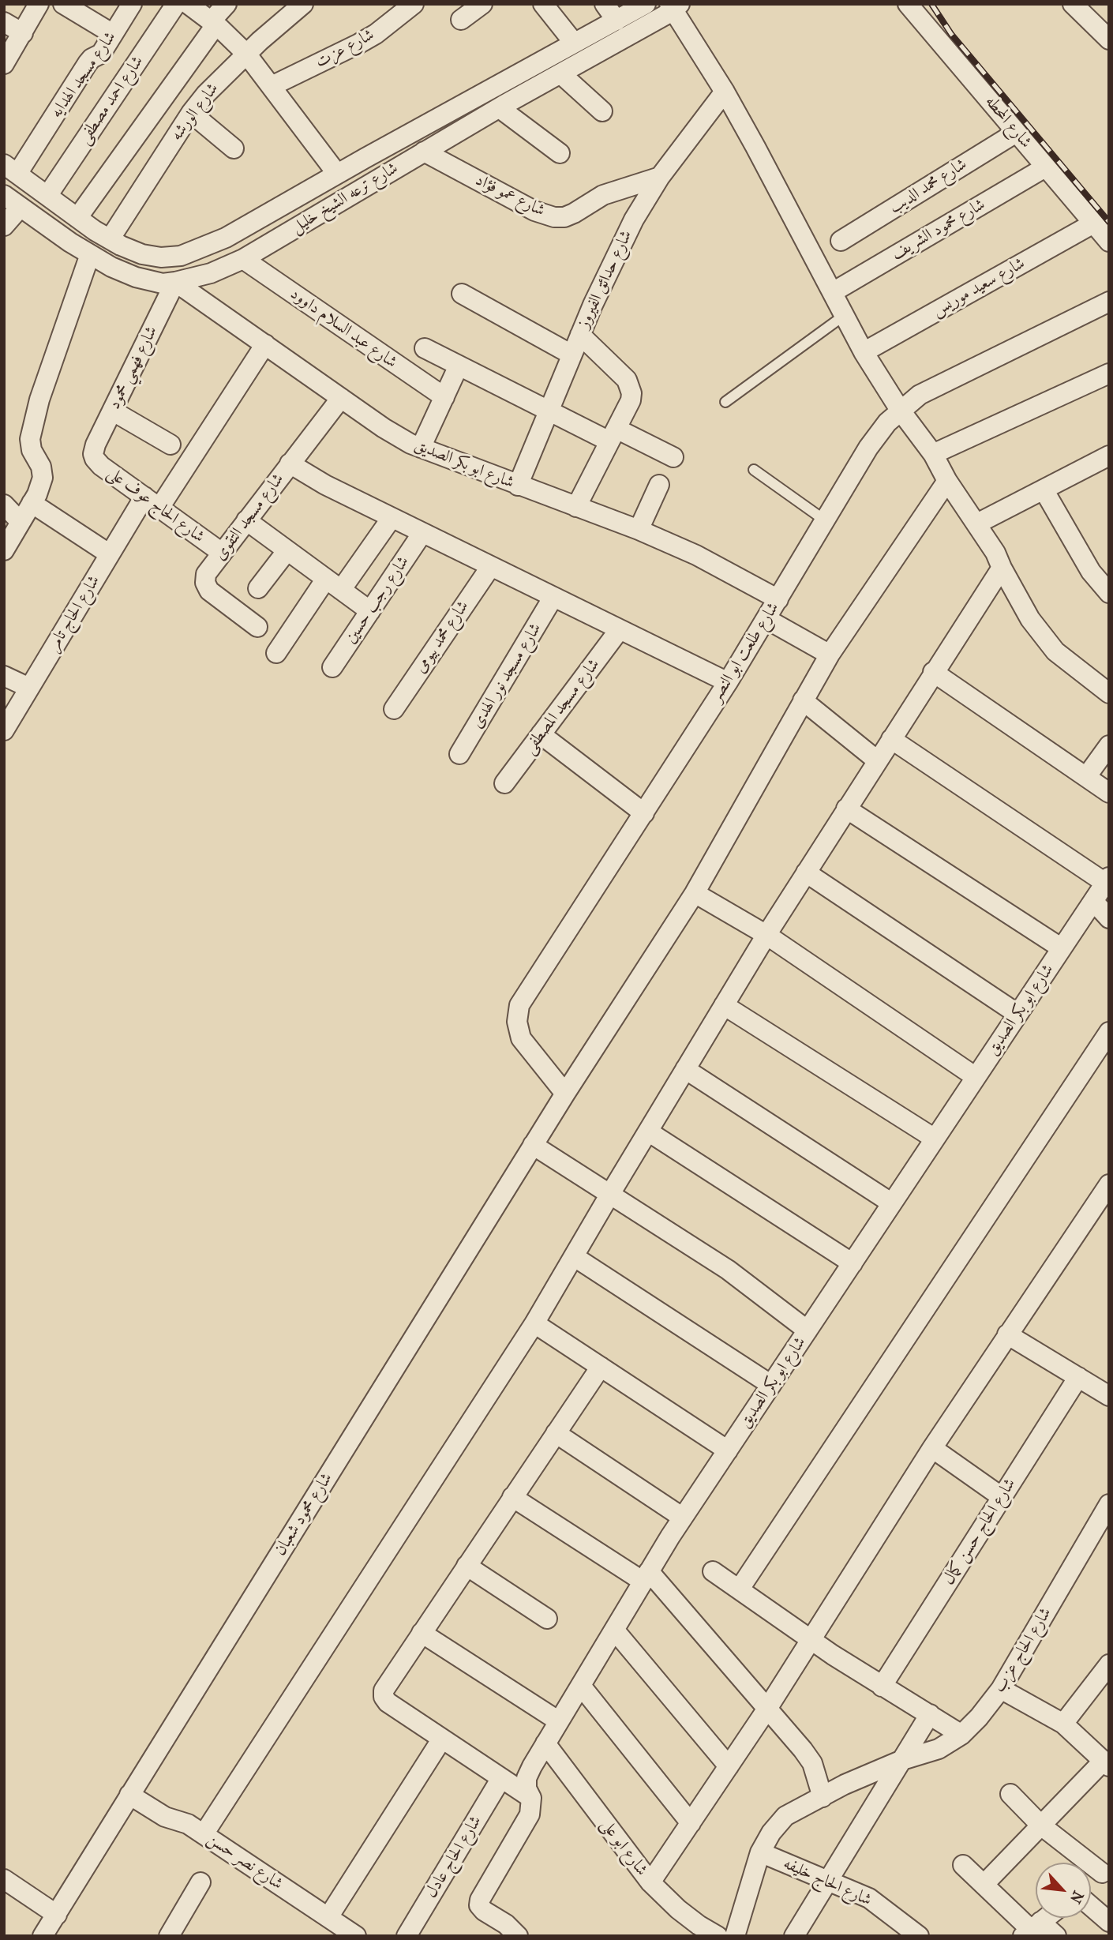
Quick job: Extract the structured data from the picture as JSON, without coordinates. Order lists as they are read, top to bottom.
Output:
{
  "streets": {
    "street": [
      "شارع عزت",
      "شارع مسجد الهدايه",
      "شارع احمد مصطفى",
      "شارع الورشه",
      "شارع المحطه",
      "شارع محمد الديب",
      "شارع عمو فؤاد",
      "شارع ترعه الشيخ خليل",
      "شارع محمود الشريف",
      "شارع حدائق الفيروز",
      "شارع سعيد موريس",
      "شارع عبد السلام داوود",
      "شارع فهمي محمود",
      "شارع ابو بكر الصديق",
      "شارع الحاج عوف على",
      "شارع مسجد التقوى",
      "شارع رجب حسين",
      "شارع الحاج تامر",
      "شارع محمد بيومى",
      "شارع طلعت ابو النصر",
      "شارع مسجد نور الهدى",
      "شارع مسجد المصطفى",
      "شارع محمود شعبان",
      "شارع الحاج حسن كمال",
      "شارع الحاج عزب",
      "شارع ابو على",
      "شارع الحاج عادل",
      "شارع نصر حسن",
      "شارع الحاج خليفه"
    ]
  },
  "crossings": [
    ["شارع مسجد الهدايه", "شارع ترعه الشيخ خليل"],
    ["شارع احمد مصطفى", "شارع ترعه الشيخ خليل"],
    ["شارع الورشه", "شارع ترعه الشيخ خليل"],
    ["شارع المحطه", "شارع محمد الديب"],
    ["شارع المحطه", "شارع محمود الشريف"],
    ["شارع المحطه", "شارع سعيد موريس"],
    ["شارع عمو فؤاد", "شارع ترعه الشيخ خليل"],
    ["شارع عمو فؤاد", "شارع حدائق الفيروز"],
    ["شارع ترعه الشيخ خليل", "شارع عبد السلام داوود"],
    ["شارع ترعه الشيخ خليل", "شارع فهمي محمود"],
    ["شارع ترعه الشيخ خليل", "شارع ابو بكر الصديق"],
    ["شارع حدائق الفيروز", "شارع ابو بكر الصديق"],
    ["شارع فهمي محمود", "شارع ابو بكر الصديق"],
    ["شارع فهمي محمود", "شارع الحاج عوف على"],
    ["شارع ابو بكر الصديق", "شارع مسجد التقوى"],
    ["شارع ابو بكر الصديق", "شارع الحاج تامر"],
    ["شارع ابو بكر الصديق", "شارع طلعت ابو النصر"],
    ["شارع ابو بكر الصديق", "شارع ابو على"],
    ["شارع الحاج عوف على", "شارع مسجد التقوى"],
    ["شارع الحاج عوف على", "شارع الحاج تامر"],
    ["شارع طلعت ابو النصر", "شارع محمود شعبان"],
    ["شارع محمود شعبان", "شارع نصر حسن"],
    ["شارع الحاج عزب", "شارع الحاج خليفه"]
  ],
  "north": "bottom right"
}
